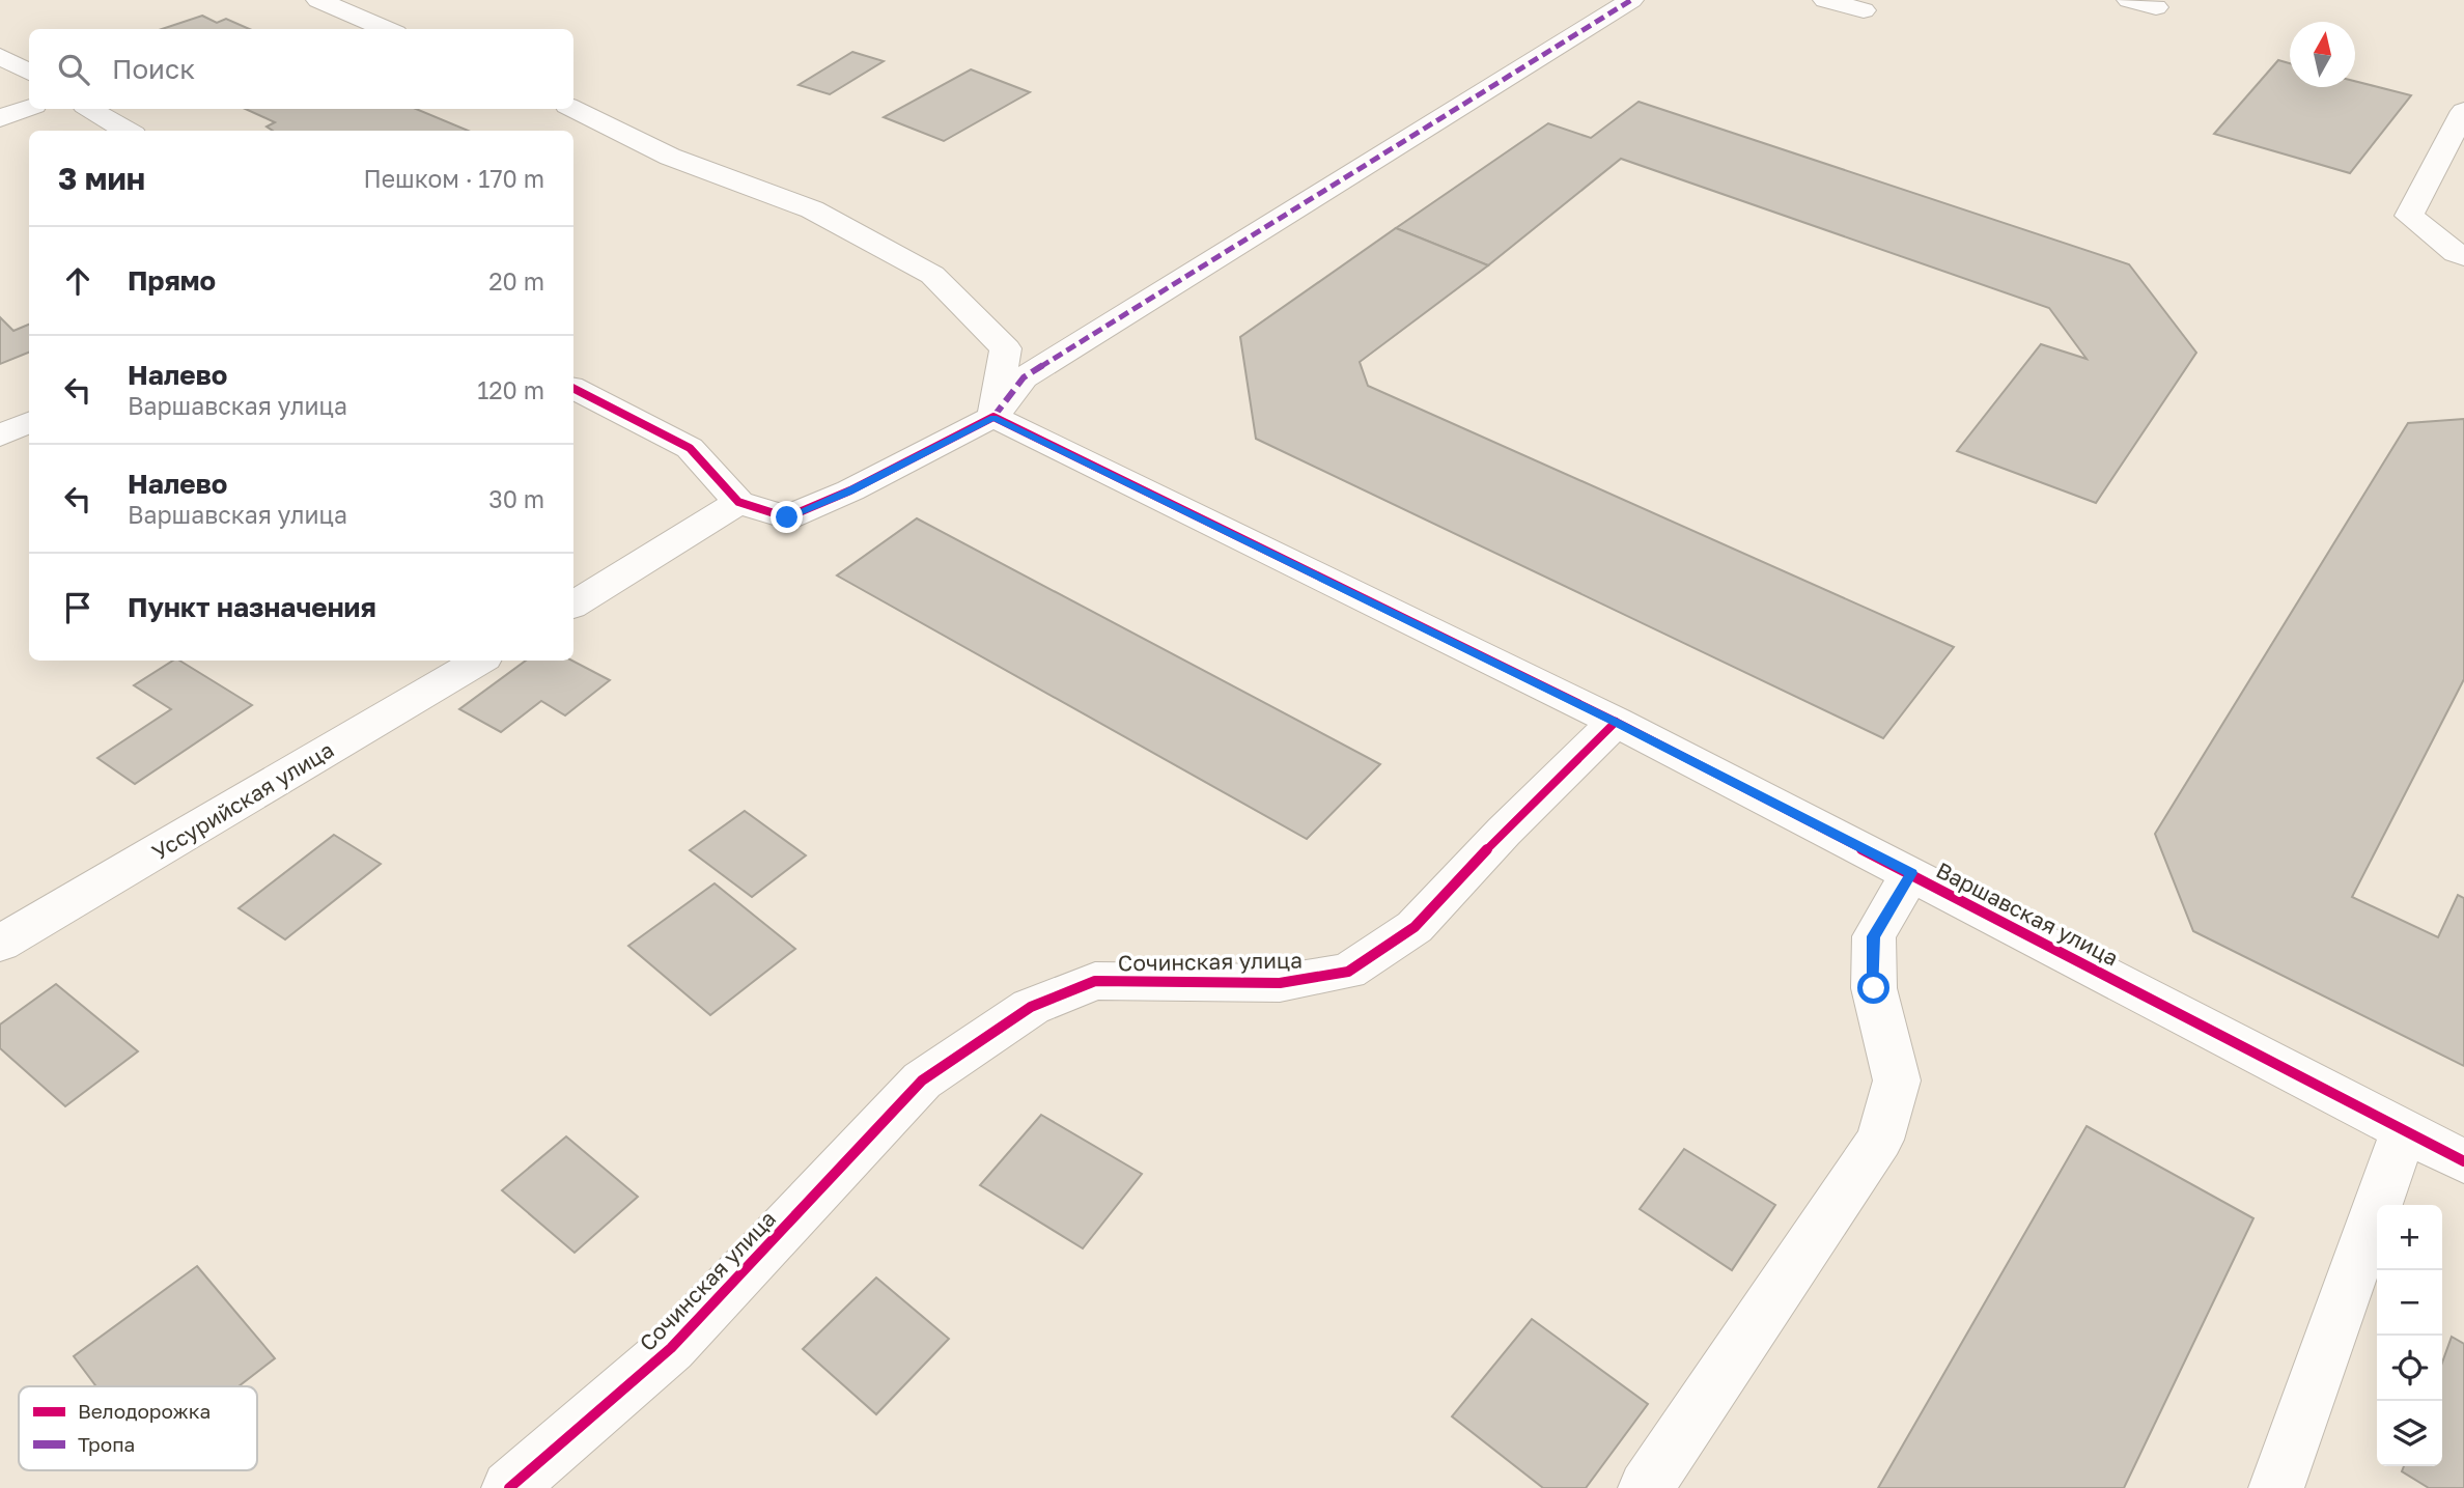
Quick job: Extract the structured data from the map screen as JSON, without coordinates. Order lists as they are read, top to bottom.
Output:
{
  "streets": {
    "street": ["Уссурийская улица", "Варшавская улица", "Сочинская улица"]
  },
  "crossings": [
    ["Варшавская улица", "Сочинская улица"]
  ],
  "legend": ["Велодорожка", "Тропа"],
  "north": "top",
  "page": {
    "search": "Поиск",
    "heading": ["3 мин", "Пешком · 170 m"],
    "list": [
      ["Прямо", "20 m"],
      ["Налево", "Варшавская улица", "120 m"],
      ["Налево", "Варшавская улица", "30 m"],
      "Пункт назначения"
    ],
    "map_buttons": ["+", "−"]
  }
}
